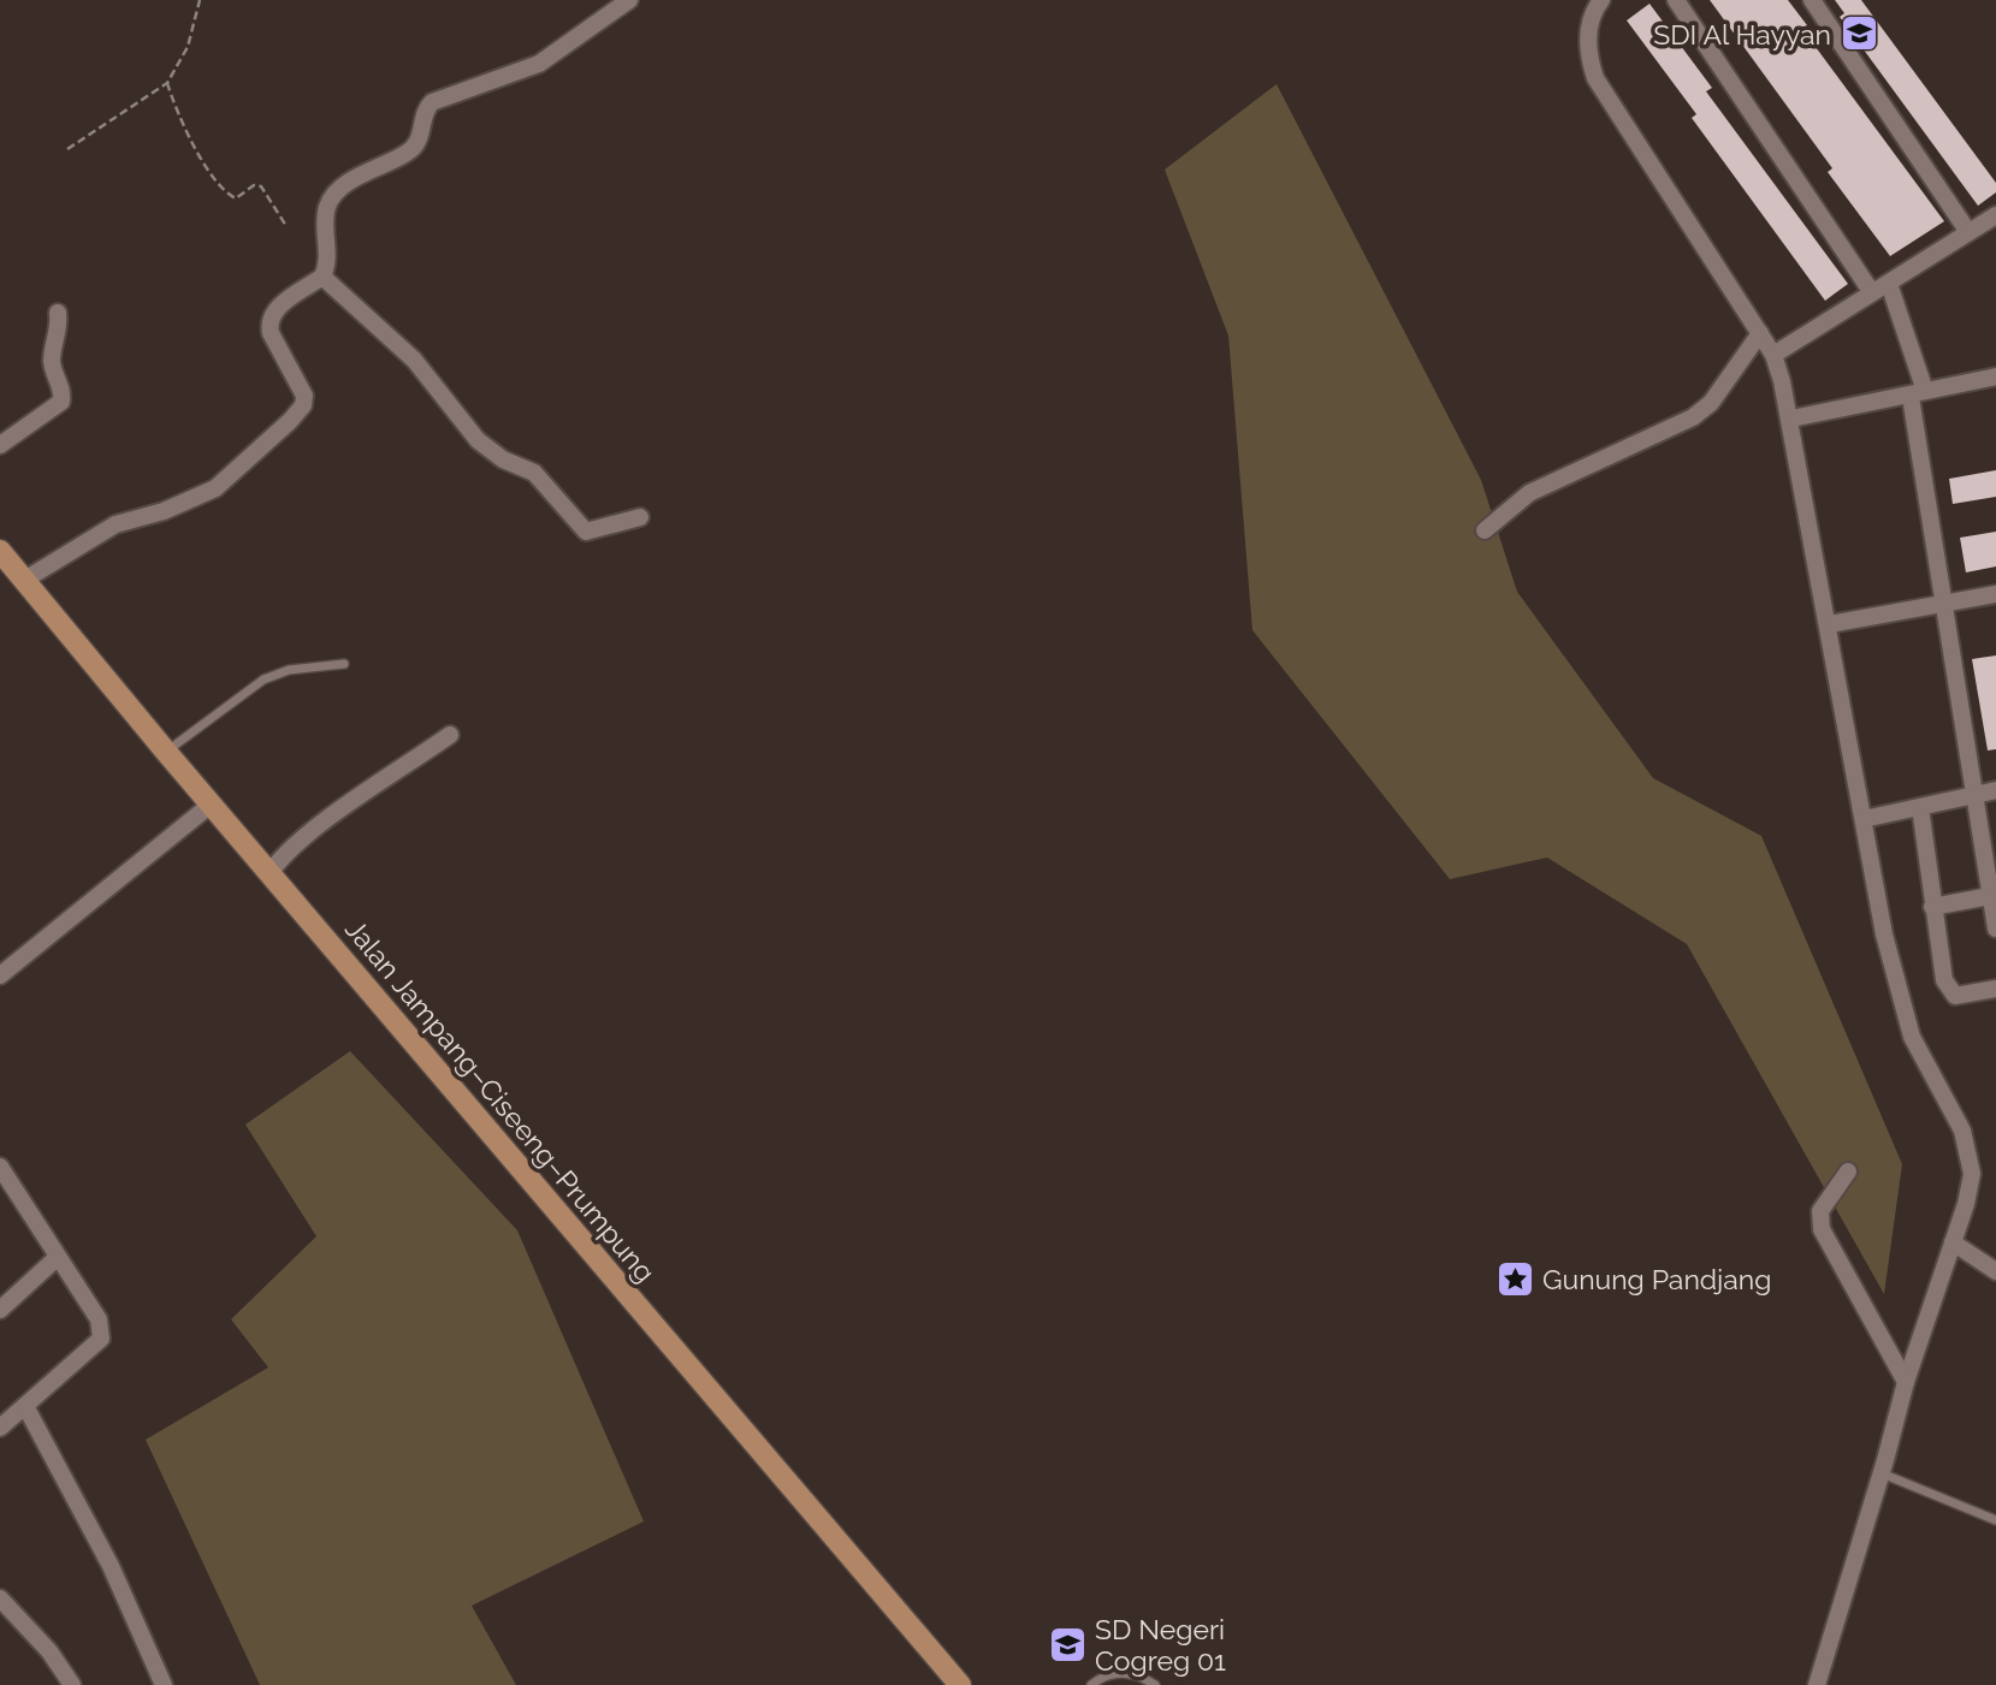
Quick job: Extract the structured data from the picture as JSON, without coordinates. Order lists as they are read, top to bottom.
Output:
{
  "streets": {
    "main road": ["Jalan Jampang–Ciseeng–Prumpung"]
  },
  "places": {
    "school or university": ["SDI Al Hayyan", "SD Negeri Cogreg 01"],
    "place": ["Gunung Pandjang"]
  }
}
